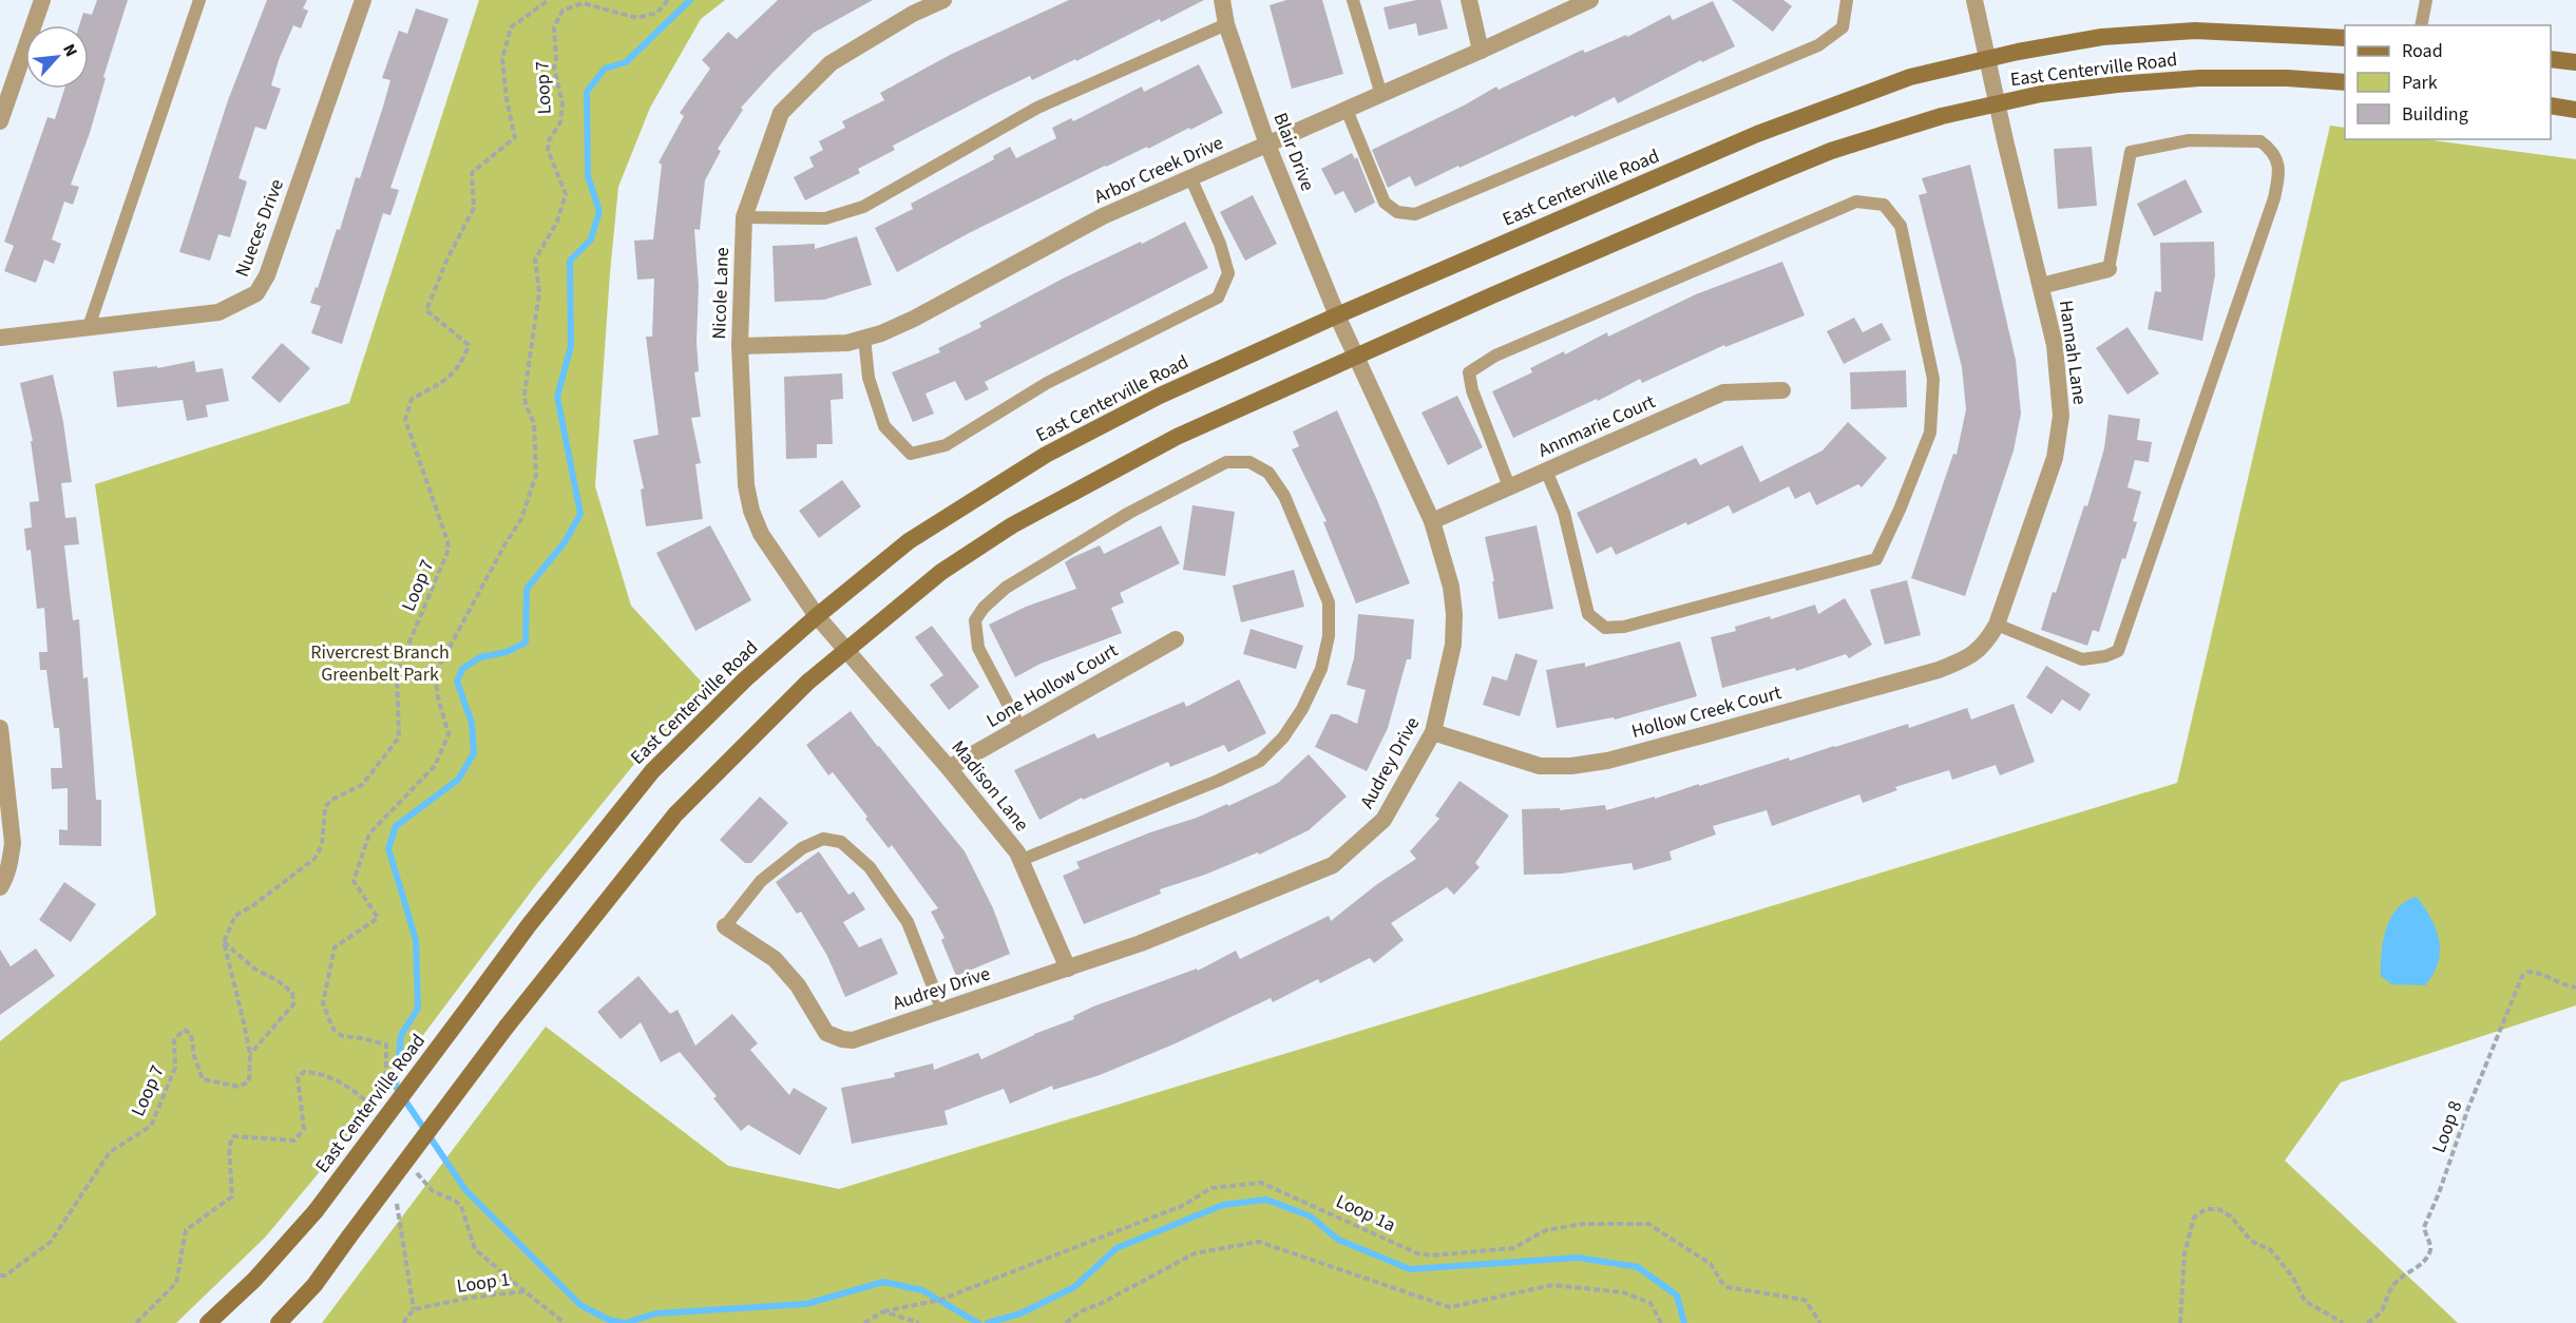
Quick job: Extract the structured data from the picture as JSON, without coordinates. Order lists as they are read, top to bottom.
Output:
{
  "streets": {
    "main road": ["East Centerville Road"],
    "street": [
      "Blair Drive",
      "Arbor Creek Drive",
      "Nueces Drive",
      "Nicole Lane",
      "Hannah Lane",
      "Annmarie Court",
      "Lone Hollow Court",
      "Hollow Creek Court",
      "Audrey Drive",
      "Madison Lane"
    ],
    "path": [
      "Loop 7",
      "Loop 8",
      "Loop 1a",
      "Loop 1"
    ]
  },
  "crossings": [
    ["East Centerville Road", "Blair Drive"],
    ["East Centerville Road", "Nicole Lane"],
    ["East Centerville Road", "Hannah Lane"],
    ["East Centerville Road", "Audrey Drive"],
    ["East Centerville Road", "Madison Lane"],
    ["Blair Drive", "Arbor Creek Drive"],
    ["Blair Drive", "Audrey Drive"],
    ["Arbor Creek Drive", "Nicole Lane"],
    ["Nicole Lane", "Madison Lane"],
    ["Hannah Lane", "Hollow Creek Court"],
    ["Annmarie Court", "Audrey Drive"],
    ["Lone Hollow Court", "Madison Lane"],
    ["Hollow Creek Court", "Audrey Drive"],
    ["Audrey Drive", "Madison Lane"]
  ],
  "parks": ["Rivercrest Branch Greenbelt Park"],
  "legend": ["Road", "Park", "Building"],
  "north": "top right"
}
